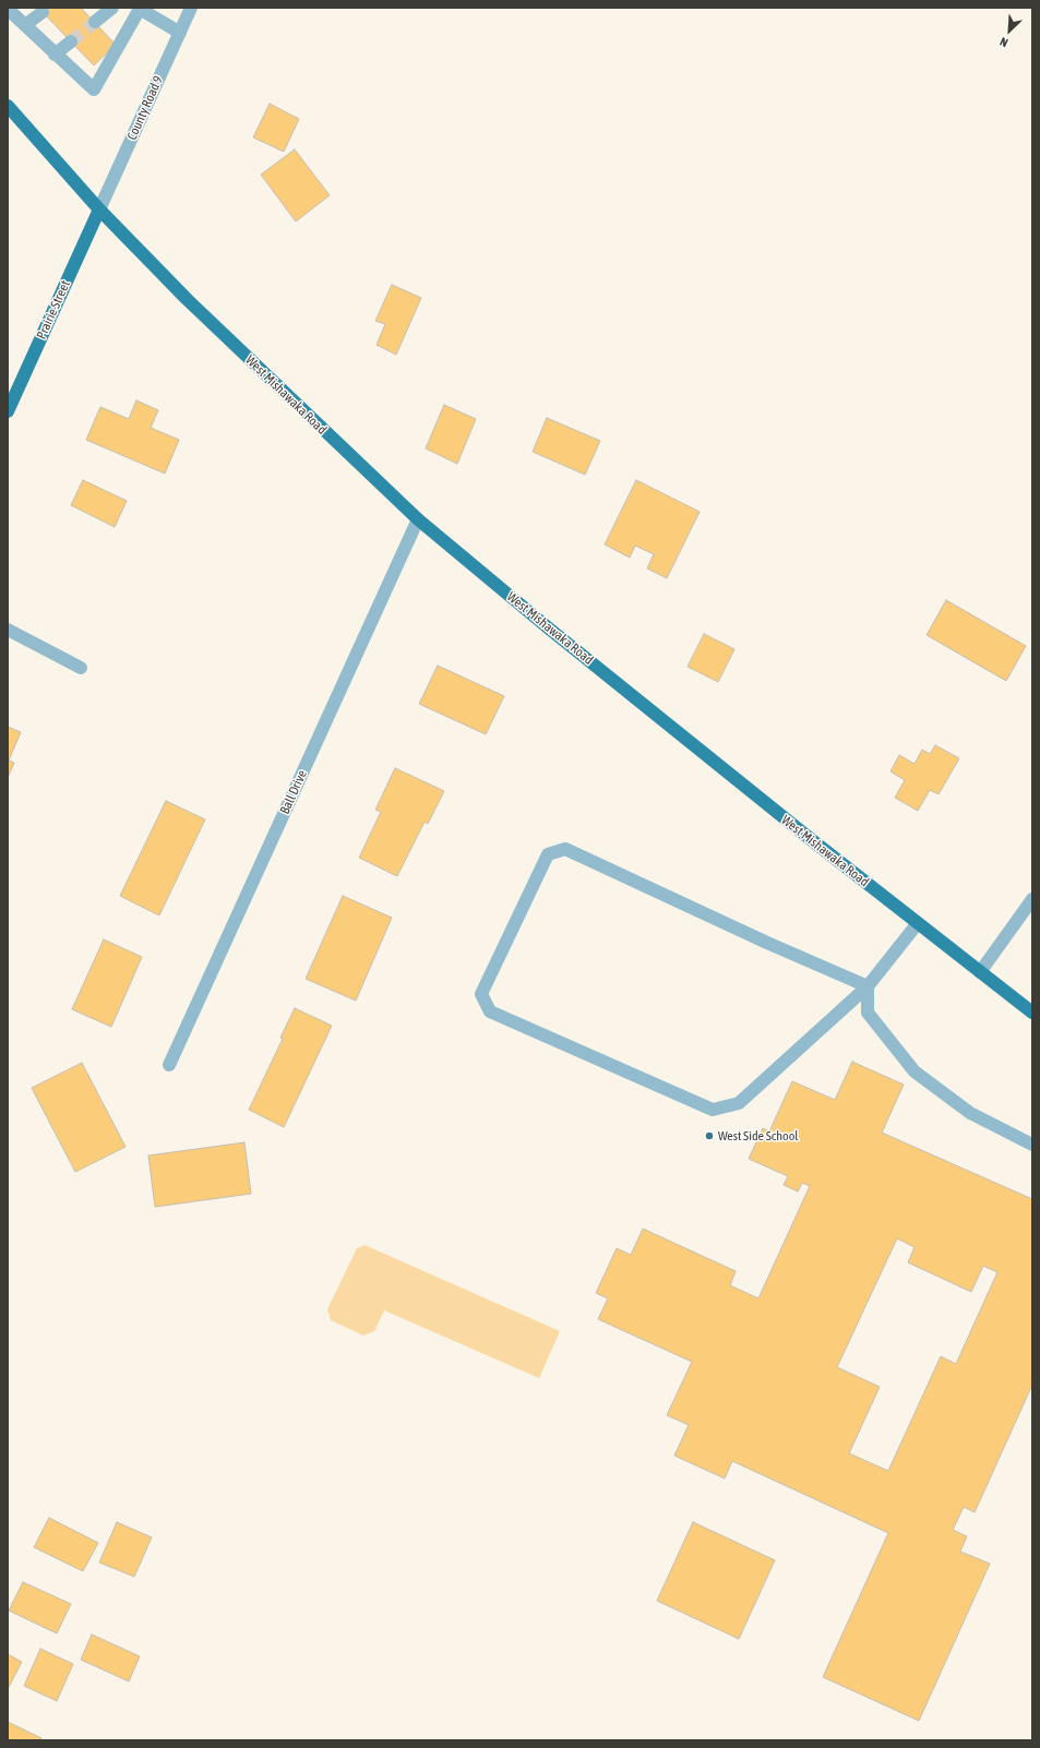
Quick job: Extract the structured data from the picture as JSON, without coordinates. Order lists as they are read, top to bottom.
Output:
{
  "streets": {
    "main road": ["Prairie Street", "West Mishawaka Road"],
    "street": ["County Road 9", "Ball Drive"]
  },
  "crossings": [
    ["County Road 9", "Prairie Street"],
    ["County Road 9", "West Mishawaka Road"],
    ["Prairie Street", "West Mishawaka Road"],
    ["West Mishawaka Road", "Ball Drive"]
  ],
  "places": ["West Side School"],
  "north": "bottom left"
}
